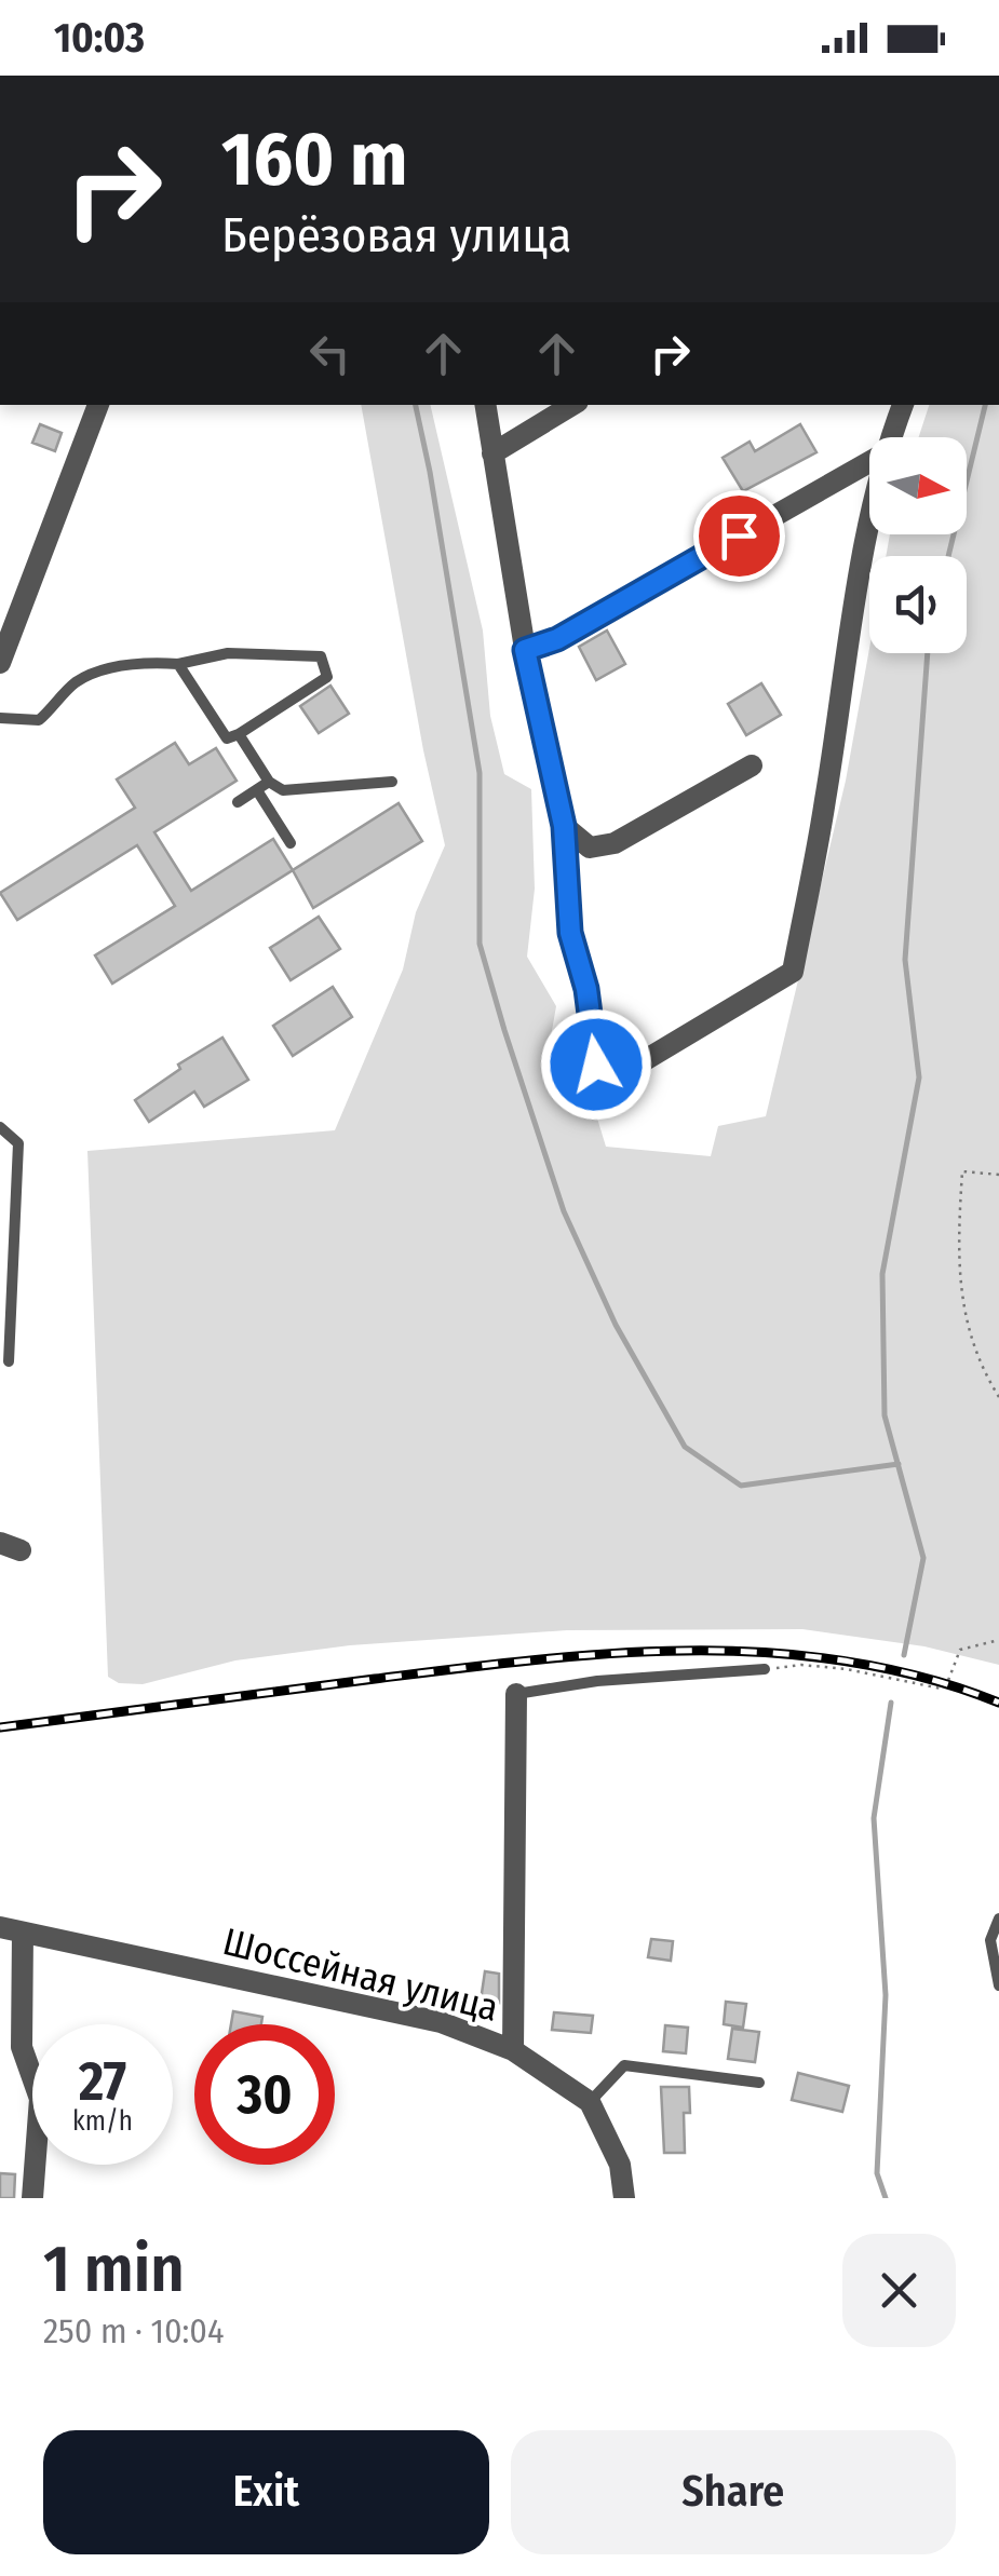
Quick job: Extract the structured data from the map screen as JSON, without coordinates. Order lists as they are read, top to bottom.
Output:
{
  "streets": {
    "street": ["Шоссейная улица"]
  },
  "north": "right",
  "page": {
    "status": "10:03",
    "turn": ["160 m", "Берёзовая улица"],
    "speed": "27 km/h",
    "limit": "30",
    "heading": ["1 min", "250 m · 10:04"],
    "buttons": ["Exit", "Share"]
  }
}
